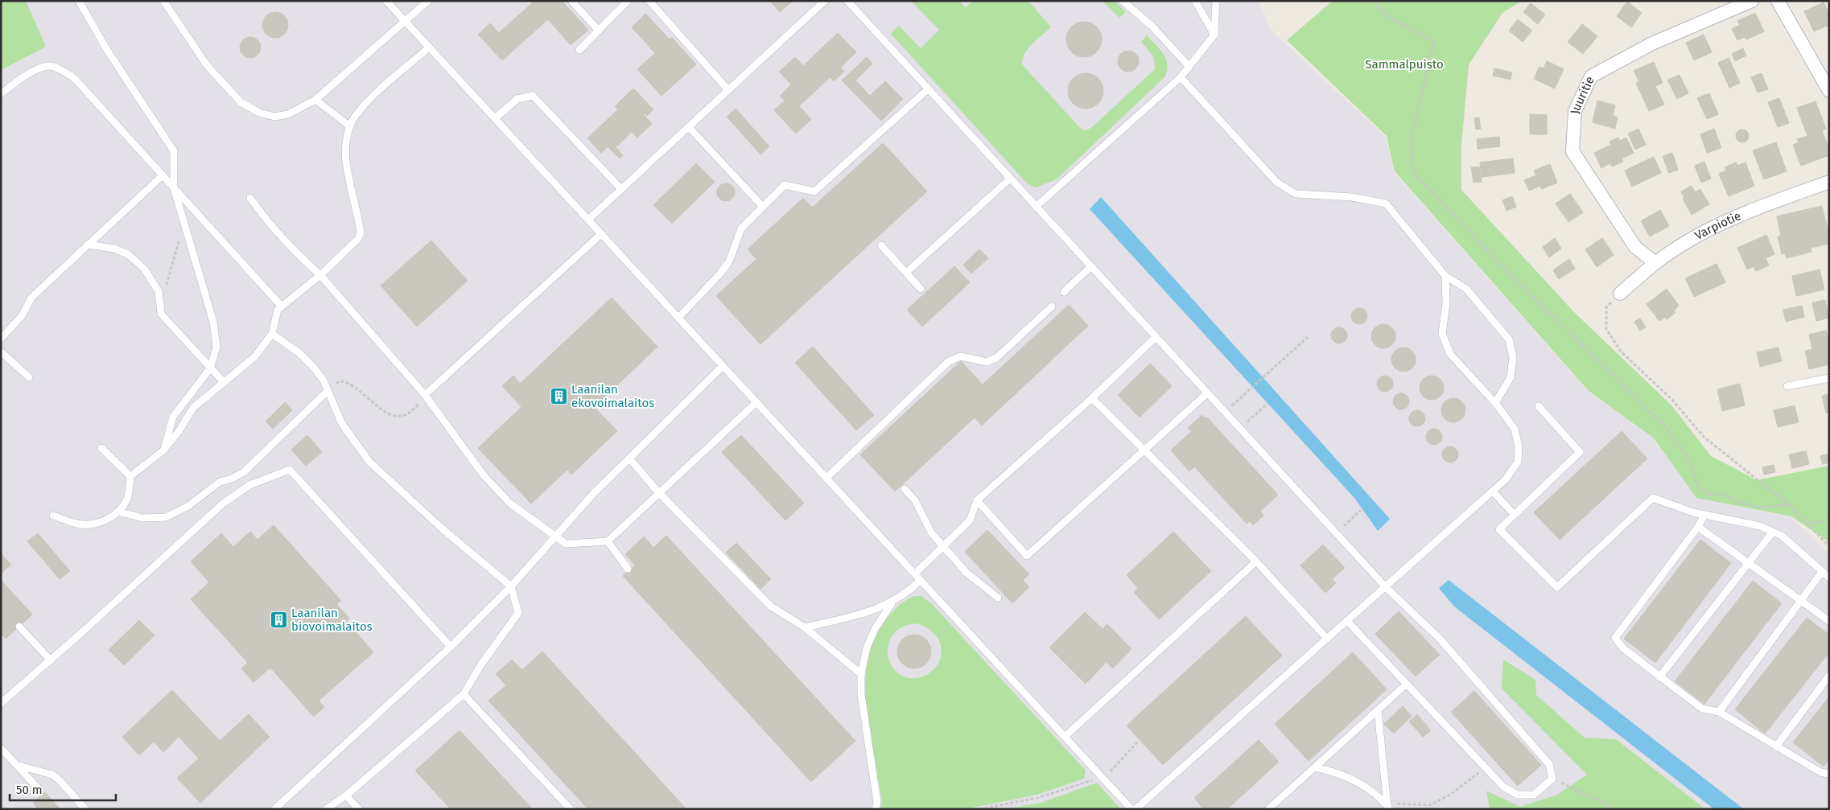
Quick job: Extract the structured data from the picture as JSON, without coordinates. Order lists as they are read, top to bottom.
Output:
{
  "streets": {
    "street": ["Juuritie", "Varpiotie"]
  },
  "crossings": [
    ["Juuritie", "Varpiotie"]
  ],
  "parks": ["Sammalpuisto"],
  "places": {
    "building": ["Laanilan ekovoimalaitos", "Laanilan biovoimalaitos"]
  },
  "scale_bar": "50 m"
}
